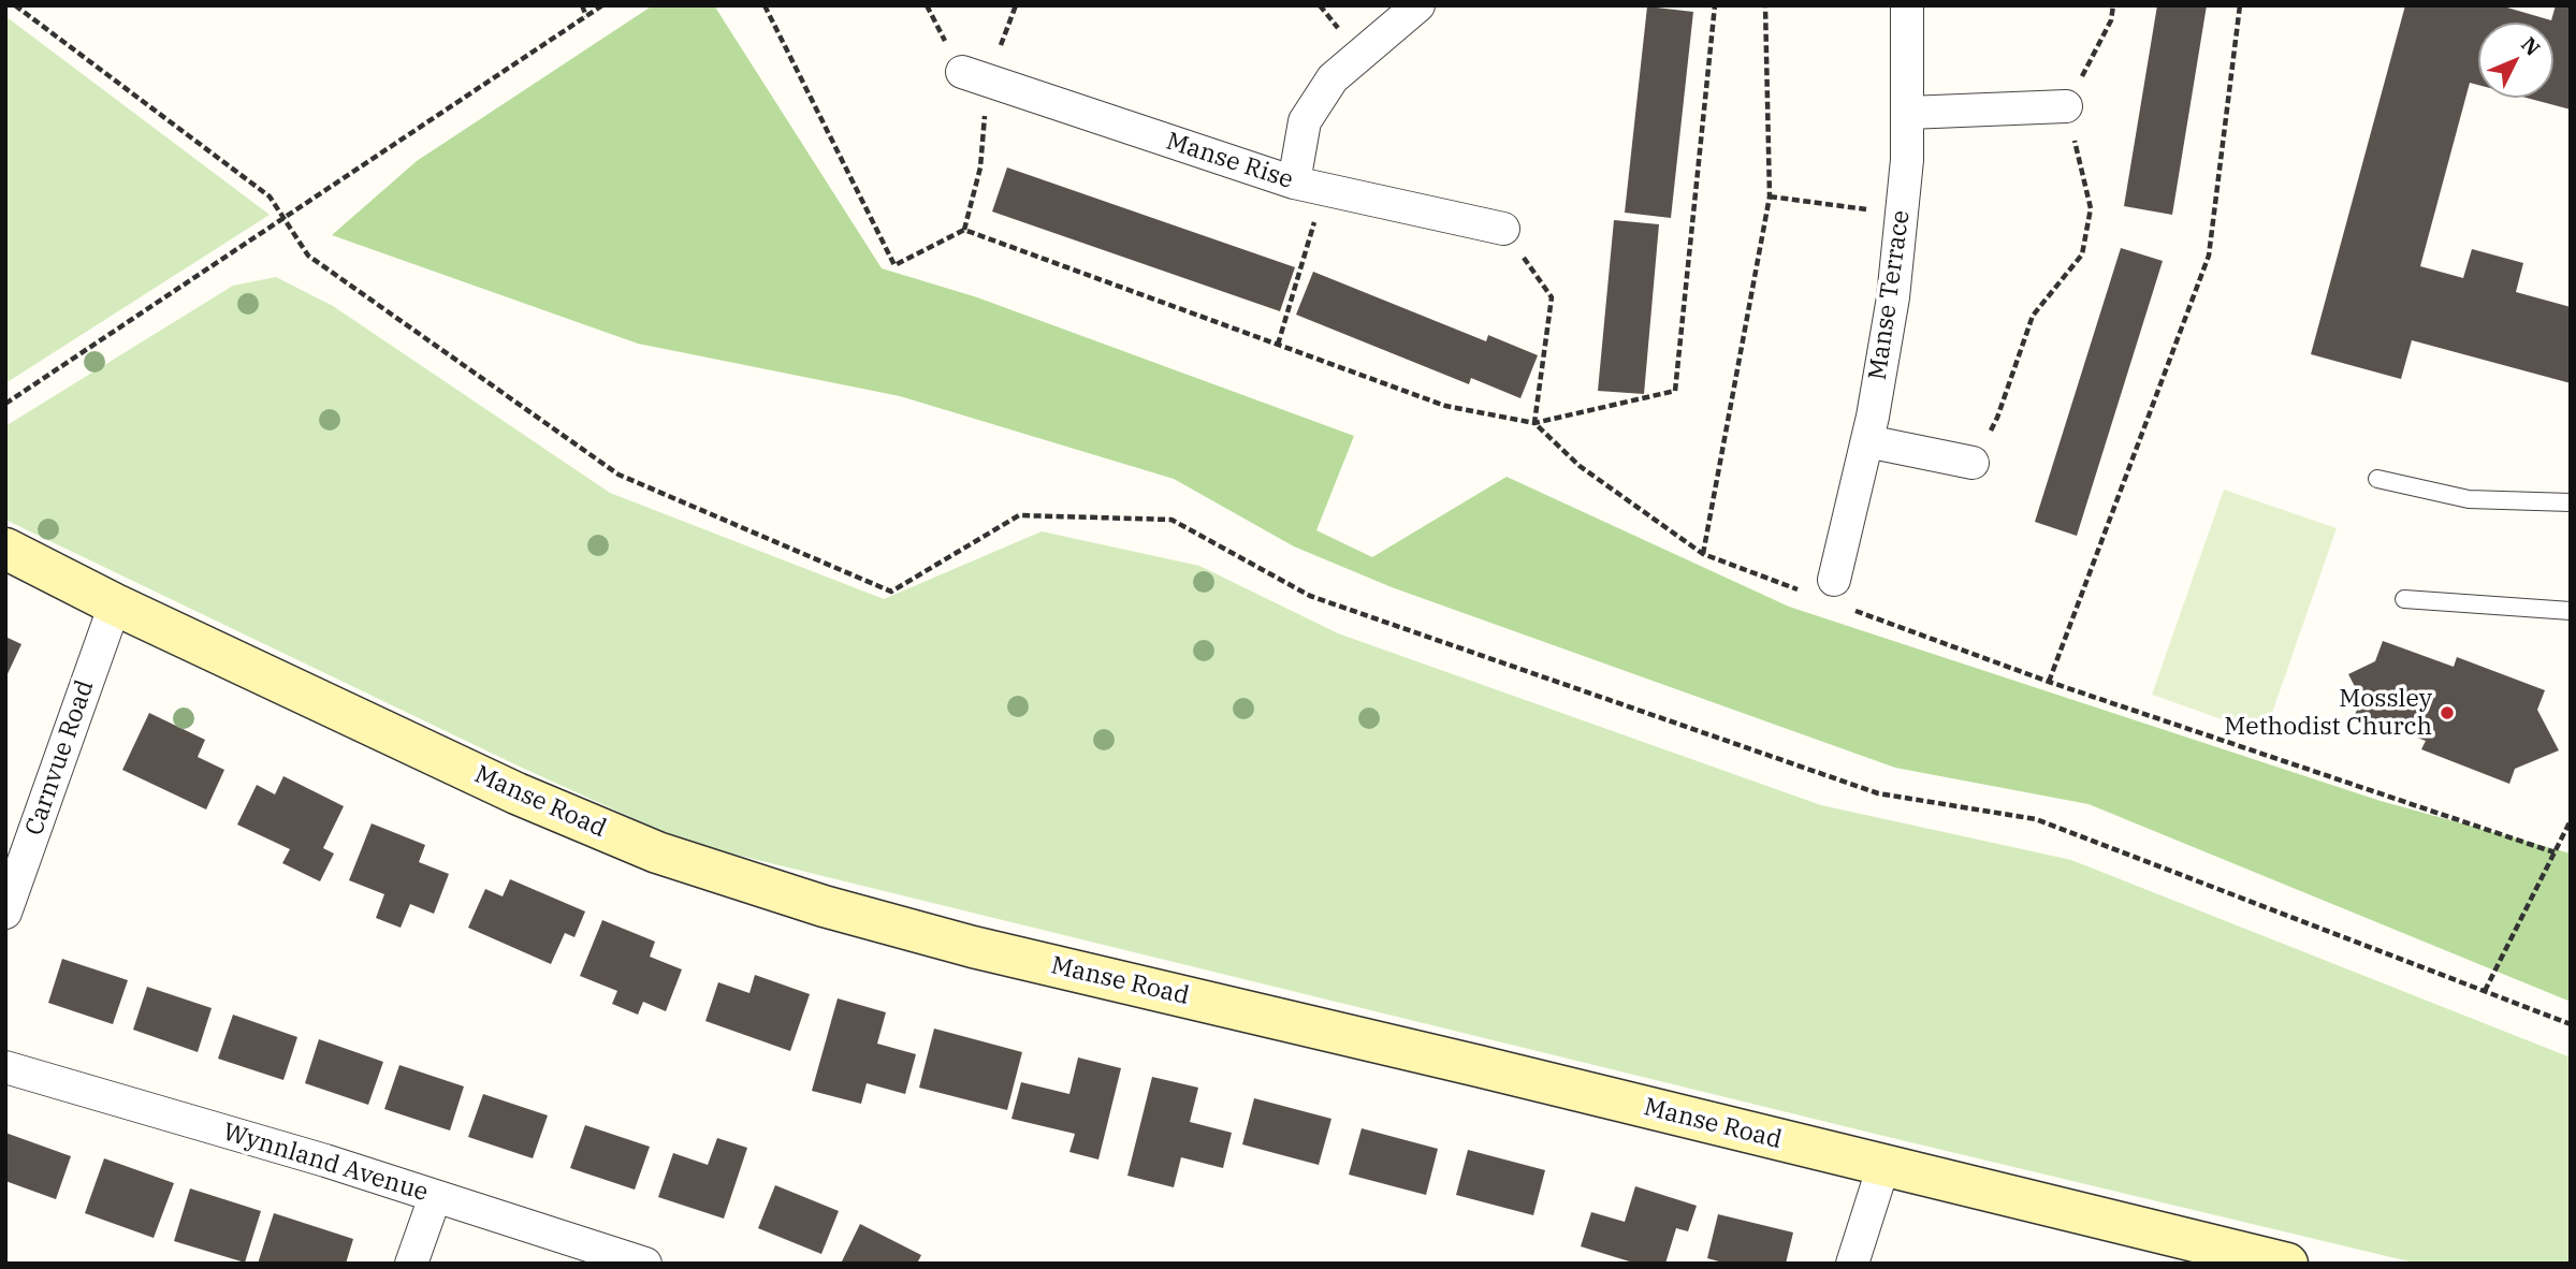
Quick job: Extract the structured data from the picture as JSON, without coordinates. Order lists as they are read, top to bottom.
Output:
{
  "streets": {
    "main road": ["Manse Road"],
    "street": [
      "Manse Rise",
      "Manse Terrace",
      "Carnvue Road",
      "Wynnland Avenue"
    ]
  },
  "crossings": [
    ["Carnvue Road", "Manse Road"]
  ],
  "places": ["Mossley Methodist Church"],
  "north": "top right"
}
